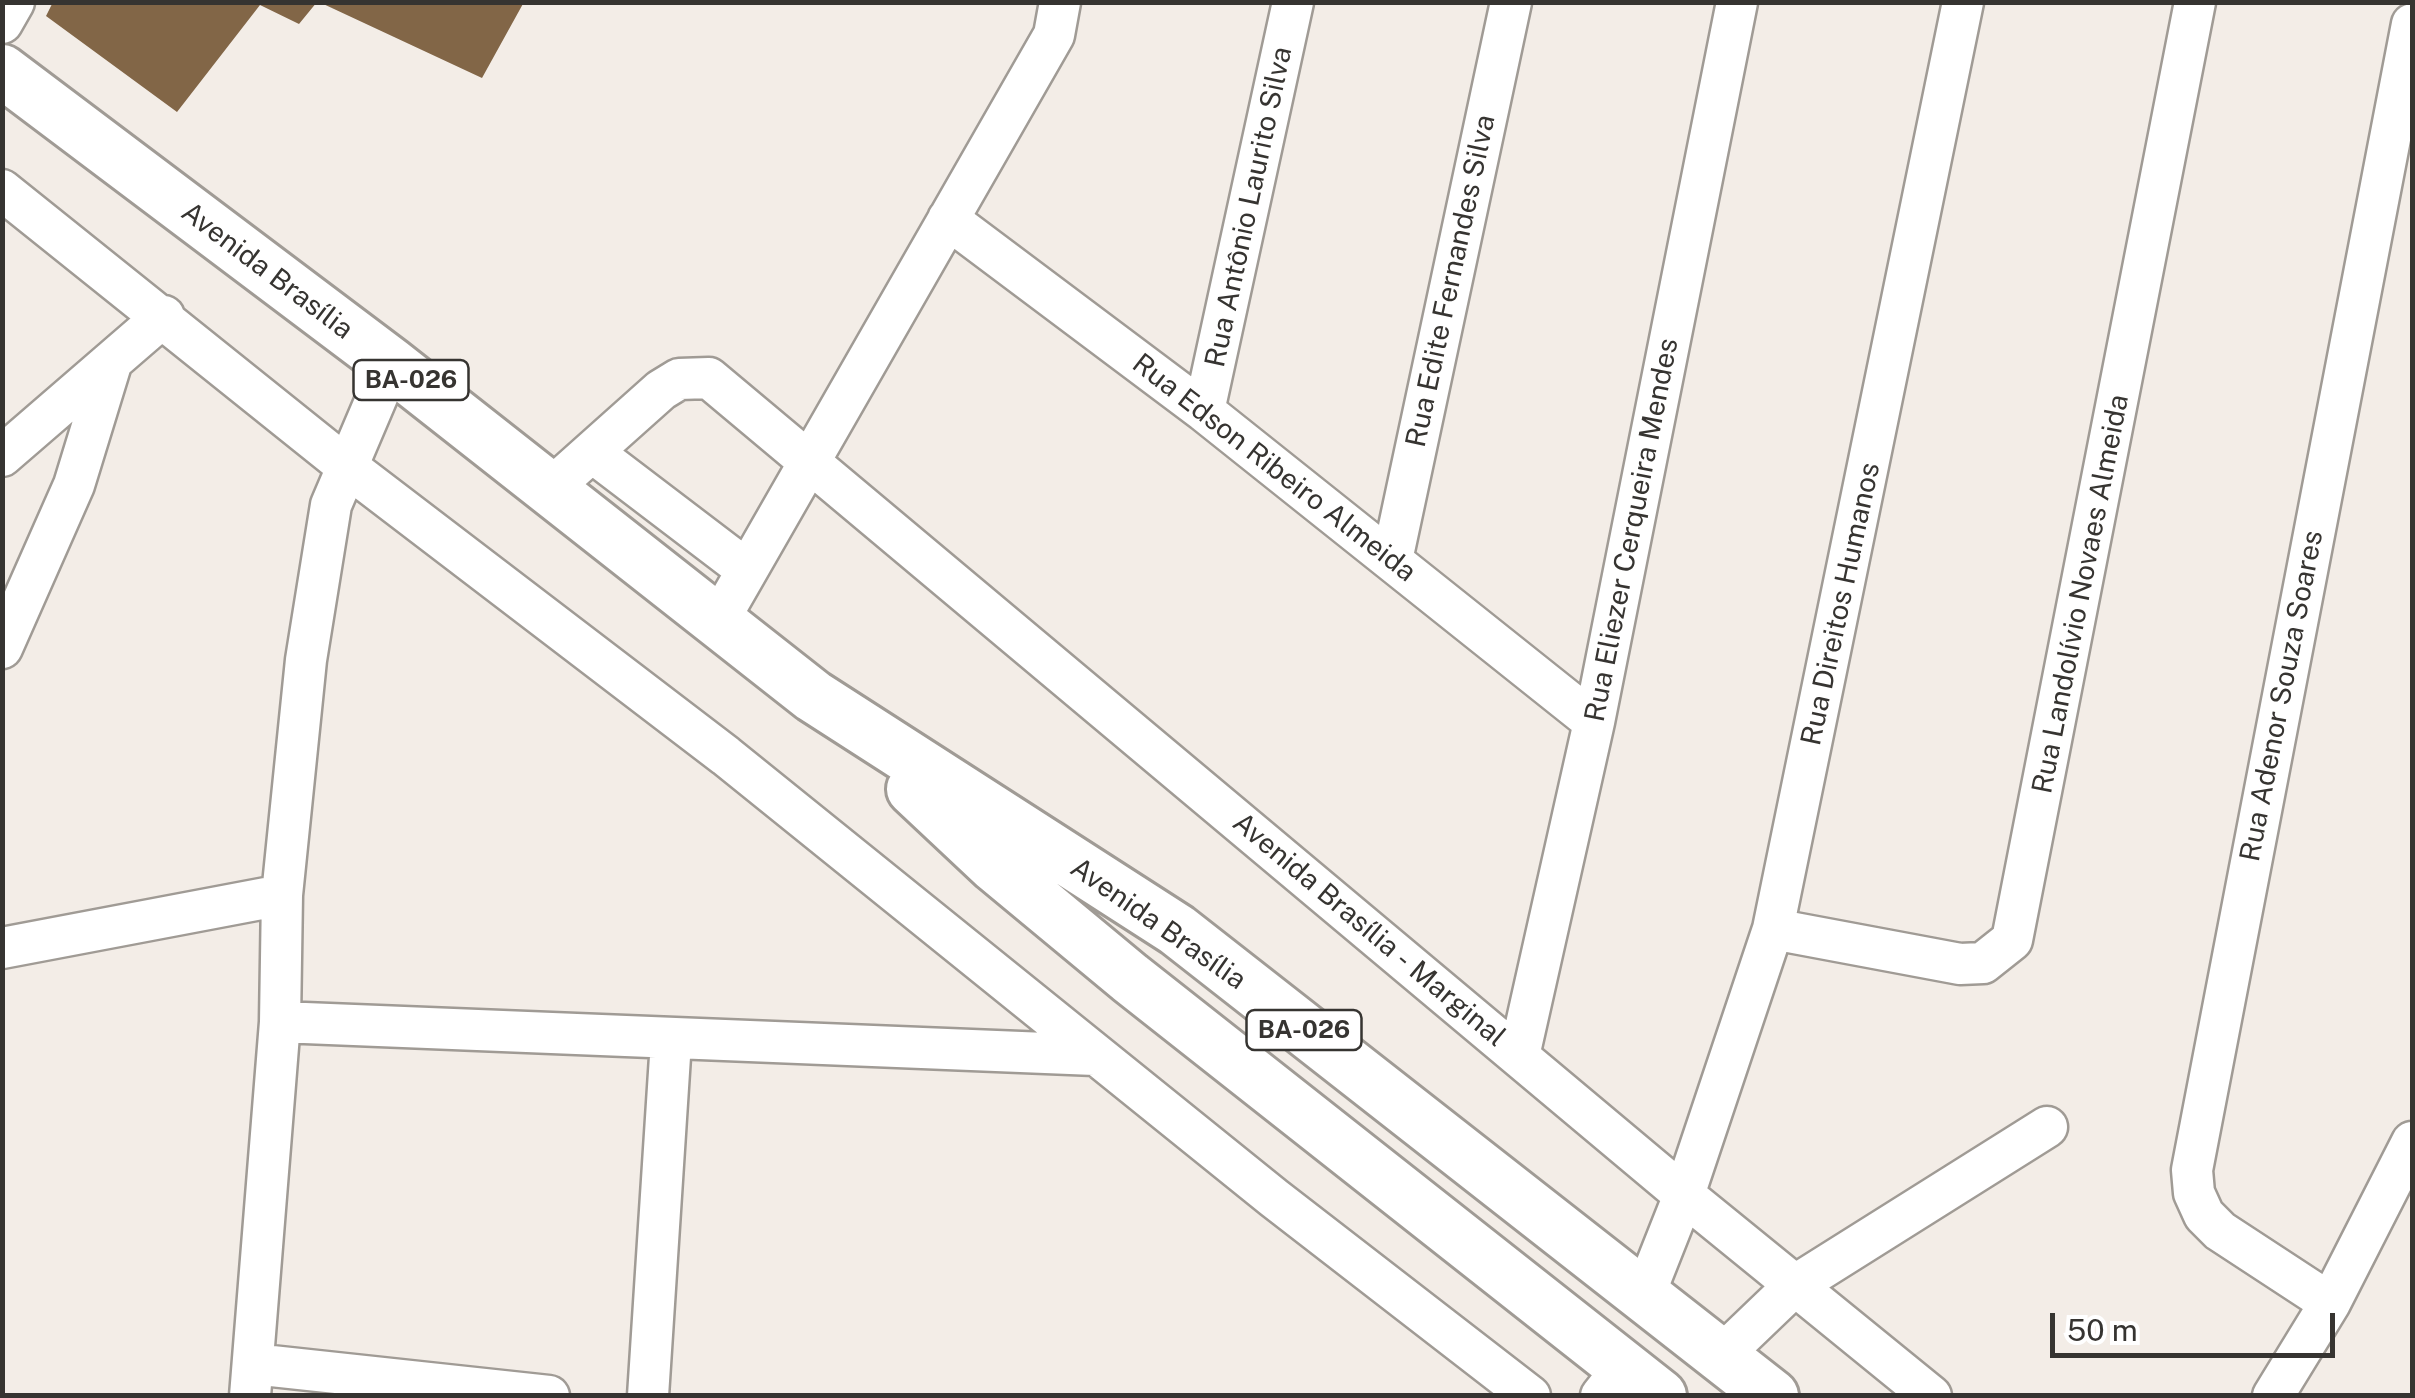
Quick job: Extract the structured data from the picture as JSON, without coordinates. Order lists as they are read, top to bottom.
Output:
{
  "streets": {
    "main road": ["Avenida Brasília", "BA-026"],
    "street": [
      "Rua Antônio Laurito Silva",
      "Rua Edite Fernandes Silva",
      "Rua Edson Ribeiro Almeida",
      "Rua Eliezer Cerqueira Mendes",
      "Rua Landolívio Novaes Almeida",
      "Rua Direitos Humanos",
      "Rua Adenor Souza Soares",
      "Avenida Brasília - Marginal"
    ]
  },
  "crossings": [
    ["Rua Antônio Laurito Silva", "Rua Edson Ribeiro Almeida"],
    ["Avenida Brasília", "Rua Direitos Humanos"],
    ["Avenida Brasília", "Avenida Brasília - Marginal"],
    ["Rua Edite Fernandes Silva", "Rua Edson Ribeiro Almeida"],
    ["Rua Edson Ribeiro Almeida", "Rua Eliezer Cerqueira Mendes"],
    ["Rua Eliezer Cerqueira Mendes", "Avenida Brasília - Marginal"],
    ["Rua Landolívio Novaes Almeida", "Rua Direitos Humanos"],
    ["Rua Direitos Humanos", "Avenida Brasília - Marginal"]
  ],
  "scale_bar": "50 m"
}
